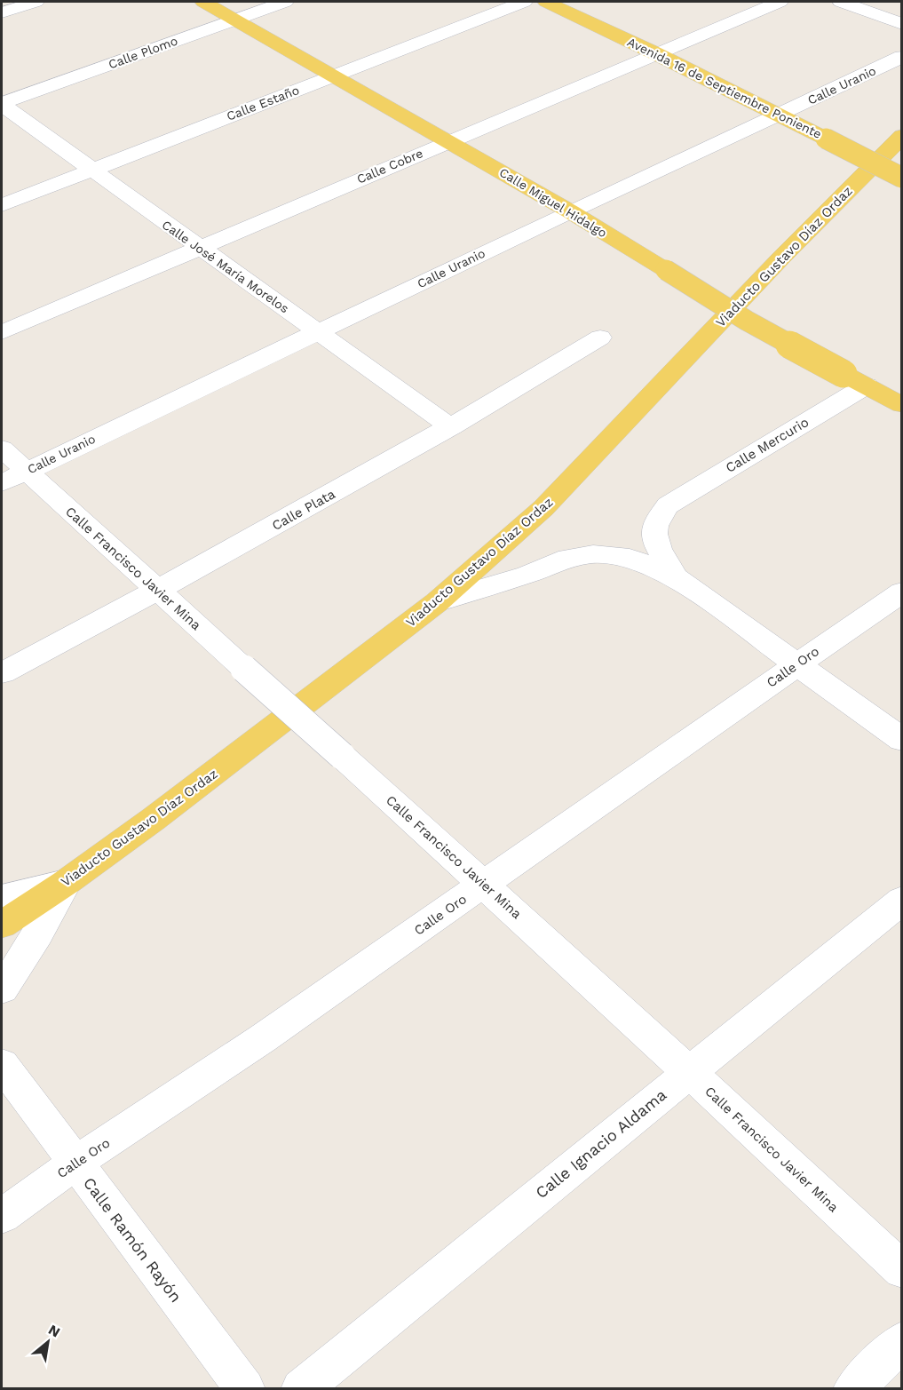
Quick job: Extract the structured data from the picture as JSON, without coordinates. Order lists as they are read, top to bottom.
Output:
{
  "streets": {
    "main road": ["Avenida 16 de Septiembre Poniente", "Calle Miguel Hidalgo", "Viaducto Gustavo Díaz Ordaz"],
    "street": [
      "Calle Plomo",
      "Calle Uranio",
      "Calle Estaño",
      "Calle Cobre",
      "Calle José María Morelos",
      "Calle Mercurio",
      "Calle Plata",
      "Calle Francisco Javier Mina",
      "Calle Oro",
      "Calle Ignacio Aldama",
      "Calle Ramón Rayón"
    ]
  },
  "crossings": [
    ["Calle Plomo", "Calle Miguel Hidalgo"],
    ["Calle Plomo", "Calle José María Morelos"],
    ["Calle Uranio", "Avenida 16 de Septiembre Poniente"],
    ["Calle Uranio", "Calle Miguel Hidalgo"],
    ["Calle Uranio", "Calle José María Morelos"],
    ["Calle Uranio", "Calle Francisco Javier Mina"],
    ["Avenida 16 de Septiembre Poniente", "Calle Cobre"],
    ["Calle Estaño", "Calle Miguel Hidalgo"],
    ["Calle Estaño", "Calle José María Morelos"],
    ["Calle Cobre", "Calle Miguel Hidalgo"],
    ["Calle Cobre", "Calle José María Morelos"],
    ["Calle Miguel Hidalgo", "Calle Mercurio"],
    ["Calle José María Morelos", "Calle Plata"],
    ["Calle Plata", "Calle Francisco Javier Mina"],
    ["Calle Francisco Javier Mina", "Calle Oro"],
    ["Calle Francisco Javier Mina", "Calle Ignacio Aldama"],
    ["Calle Oro", "Calle Ramón Rayón"]
  ],
  "north": "top right"
}
